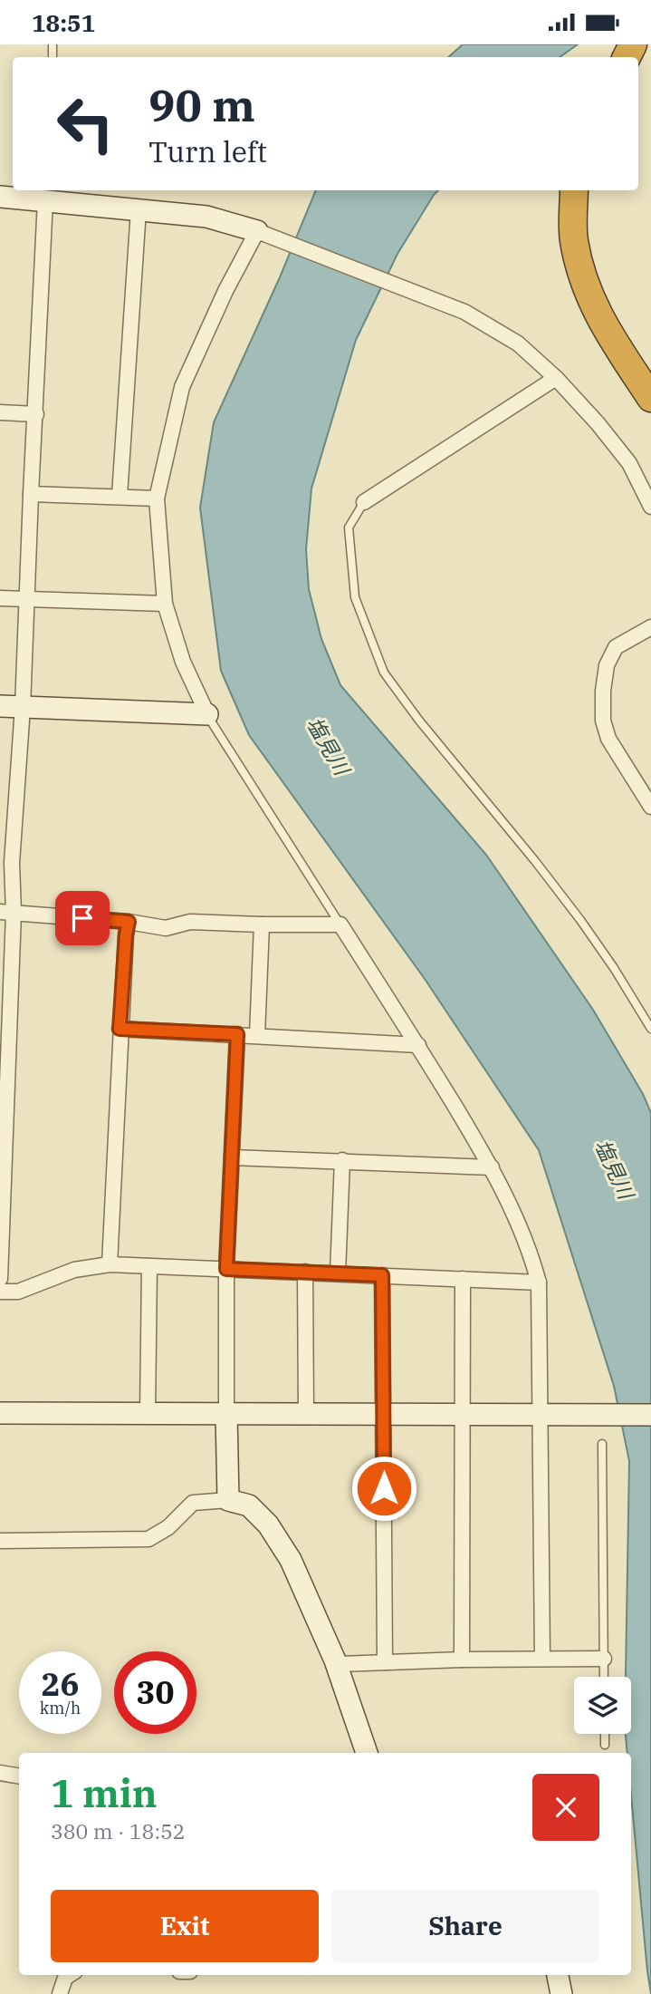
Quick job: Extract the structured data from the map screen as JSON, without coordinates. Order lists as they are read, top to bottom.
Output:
{
  "water": ["塩見川"],
  "page": {
    "status": "18:51",
    "turn": ["90 m", "Turn left"],
    "speed": "26 km/h",
    "limit": "30",
    "heading": ["1 min", "380 m · 18:52"],
    "buttons": ["Exit", "Share"]
  }
}
